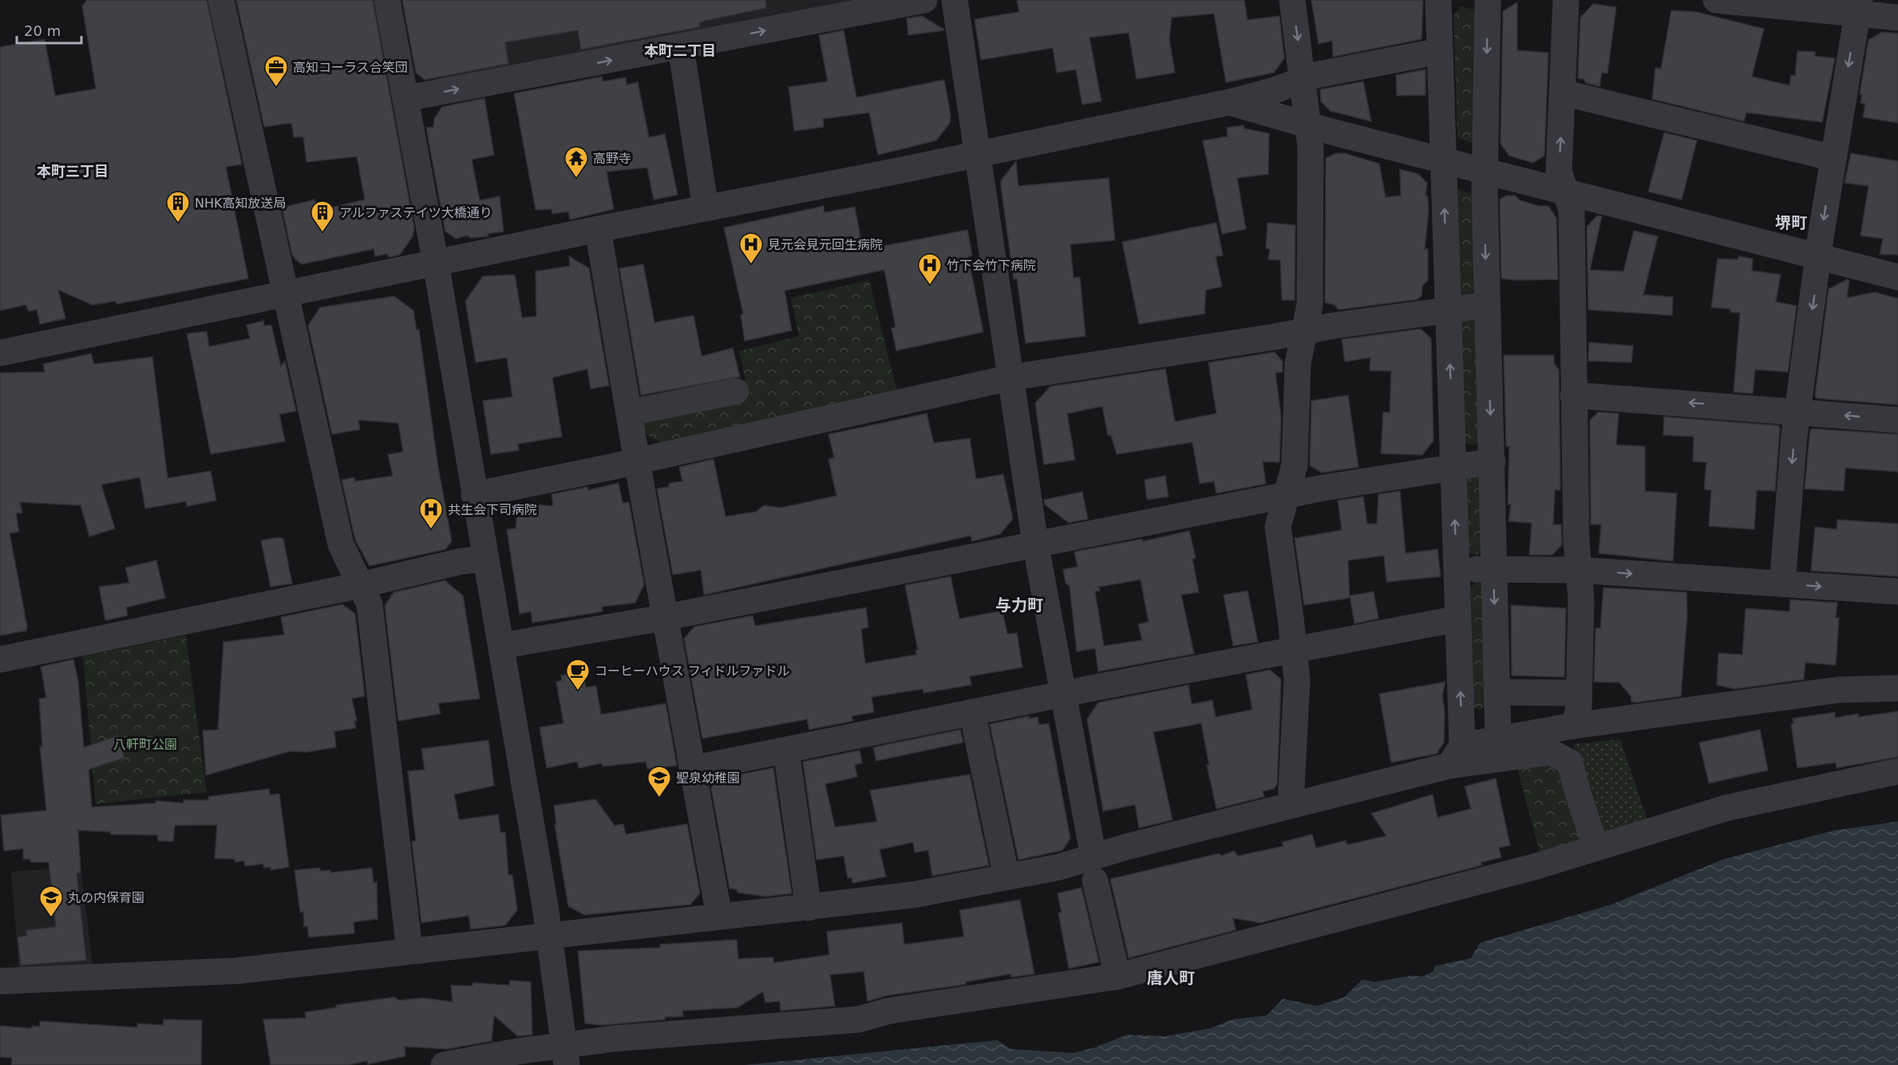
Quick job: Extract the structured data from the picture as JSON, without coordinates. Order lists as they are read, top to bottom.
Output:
{
  "districts": [
    "本町二丁目",
    "本町三丁目",
    "堺町",
    "与力町",
    "唐人町"
  ],
  "parks": ["八軒町公園"],
  "places": {
    "office": ["高知コーラス合笑団"],
    "temple": ["高野寺"],
    "building": ["NHK高知放送局", "アルファステイツ大橋通り"],
    "hospital": ["見元会見元回生病院", "竹下会竹下病院", "共生会下司病院"],
    "cafe": ["コーヒーハウス フィドルファドル"],
    "school or university": ["聖泉幼稚園", "丸の内保育園"]
  },
  "scale_bar": "20 m"
}
